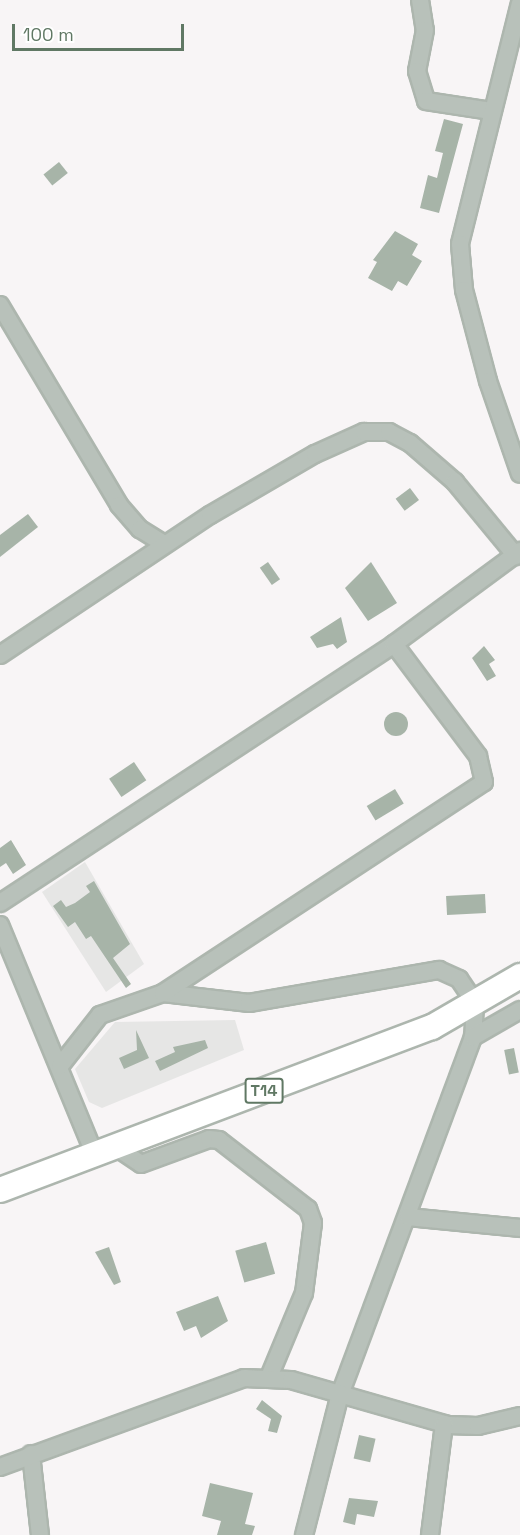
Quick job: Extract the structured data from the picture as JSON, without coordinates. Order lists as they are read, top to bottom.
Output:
{
  "streets": {
    "highway": ["T14"]
  },
  "scale_bar": "100 m"
}
